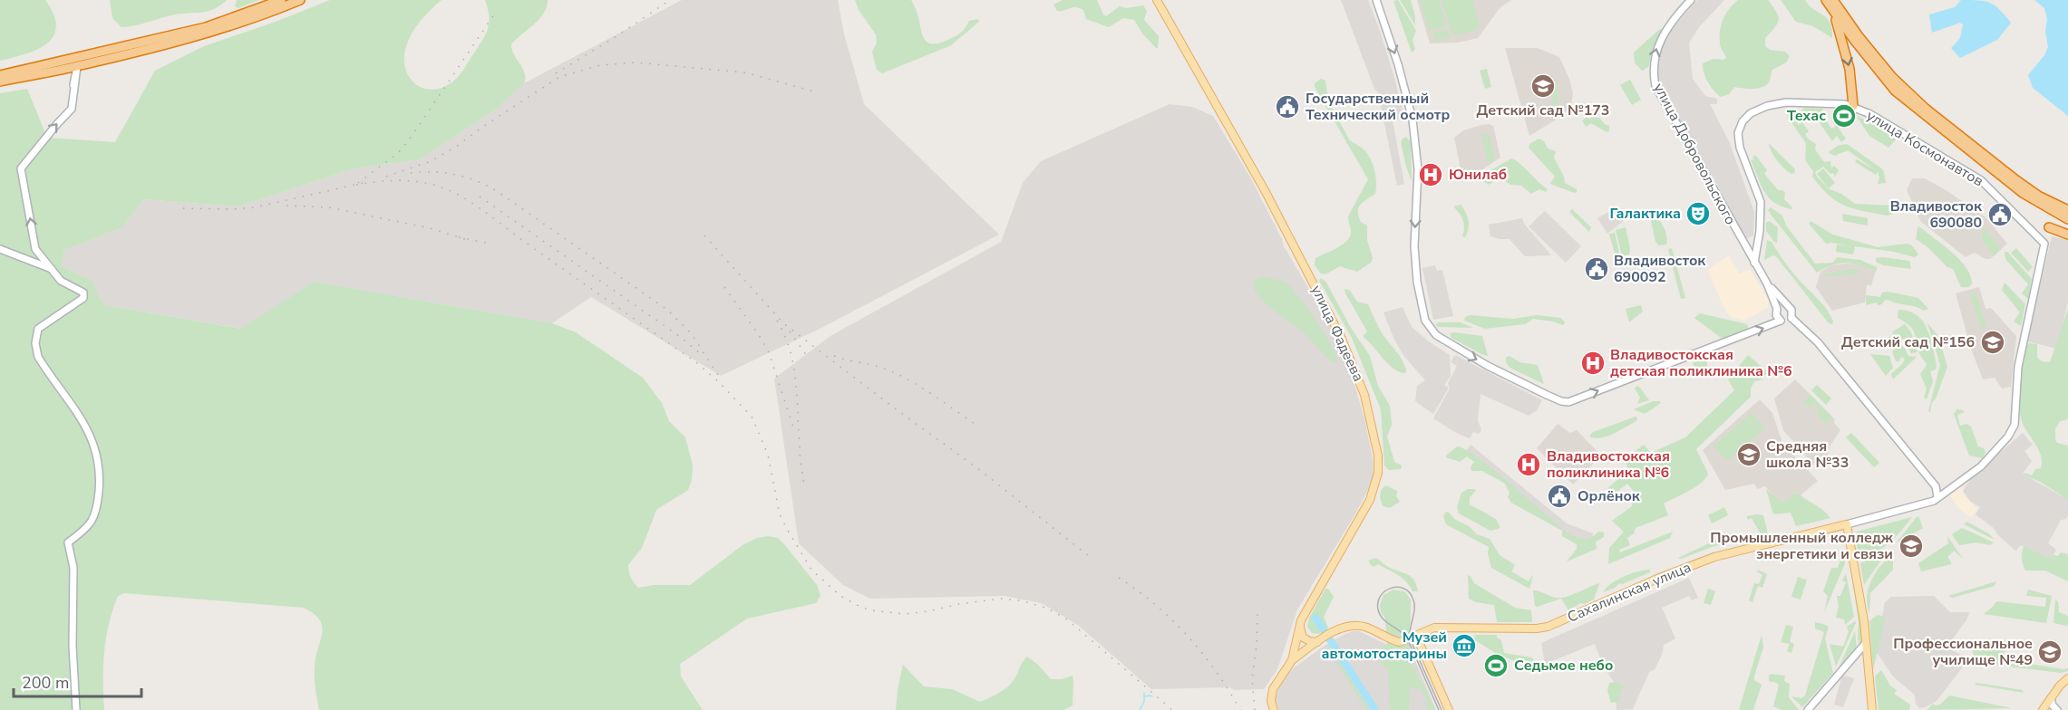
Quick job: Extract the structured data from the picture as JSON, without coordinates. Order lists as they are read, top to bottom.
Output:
{
  "streets": {
    "main road": [
      "улица Космонавтов",
      "улица Добровольского",
      "улица Фадеева",
      "Сахалинская улица"
    ]
  },
  "crossings": [
    ["улица Космонавтов", "улица Добровольского"],
    ["улица Космонавтов", "Сахалинская улица"],
    ["улица Фадеева", "Сахалинская улица"]
  ],
  "one_way": ["улица Добровольского"],
  "places": {
    "school or university": [
      "Детский сад №173",
      "Детский сад №156",
      "Средняя школа №33",
      "Промышленный колледж энергетики и связи",
      "Профессиональное училище №49"
    ],
    "public building": [
      "Государственный Технический осмотр",
      "Владивосток 690080",
      "Владивосток 690092",
      "Орлёнок"
    ],
    "sports": ["Техас", "Седьмое небо"],
    "hospital": ["Юнилаб", "Владивостокская детская поликлиника №6", "Владивостокская поликлиника №6"],
    "theatre": ["Галактика"],
    "museum": ["Музей автомотостарины"]
  },
  "scale_bar": "200 m"
}
